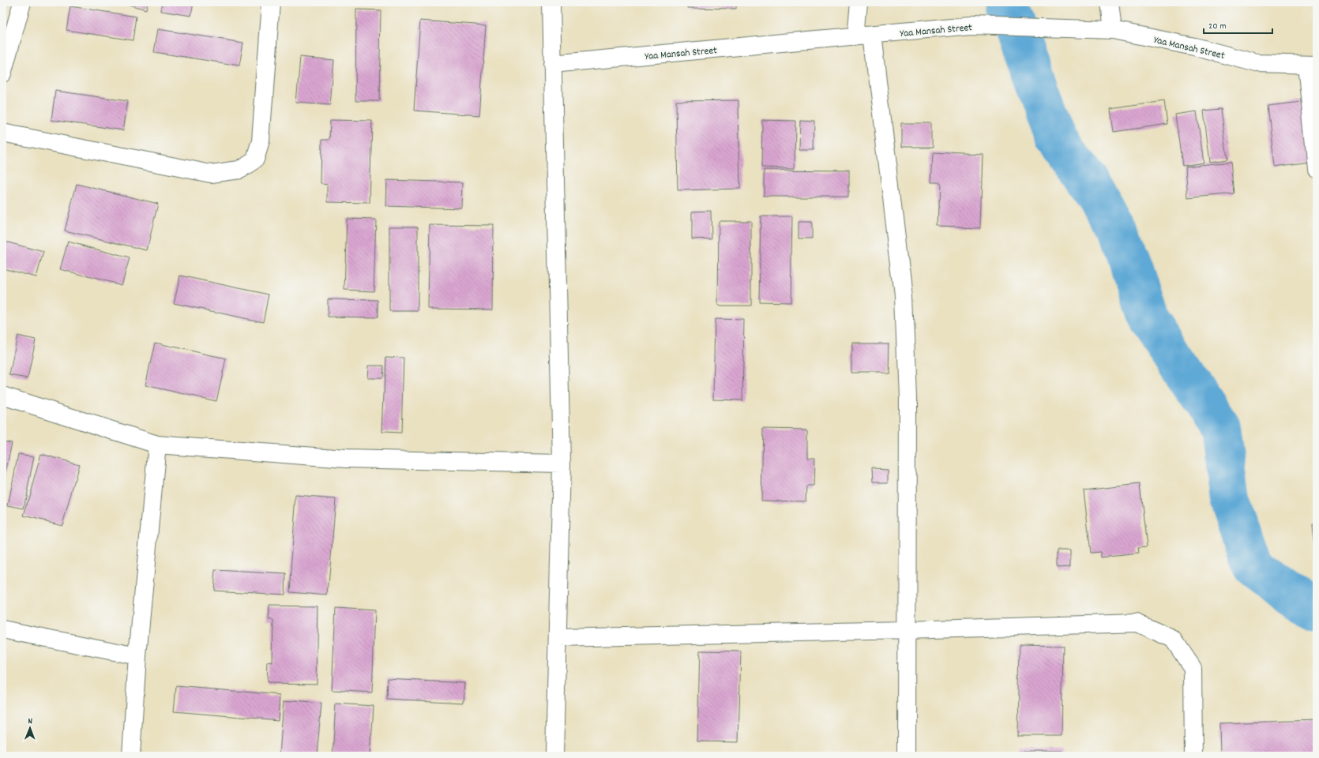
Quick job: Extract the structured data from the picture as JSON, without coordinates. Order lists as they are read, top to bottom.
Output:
{
  "streets": {
    "street": ["Yaa Mansah Street"]
  },
  "scale_bar": "20 m",
  "north": "top"
}
